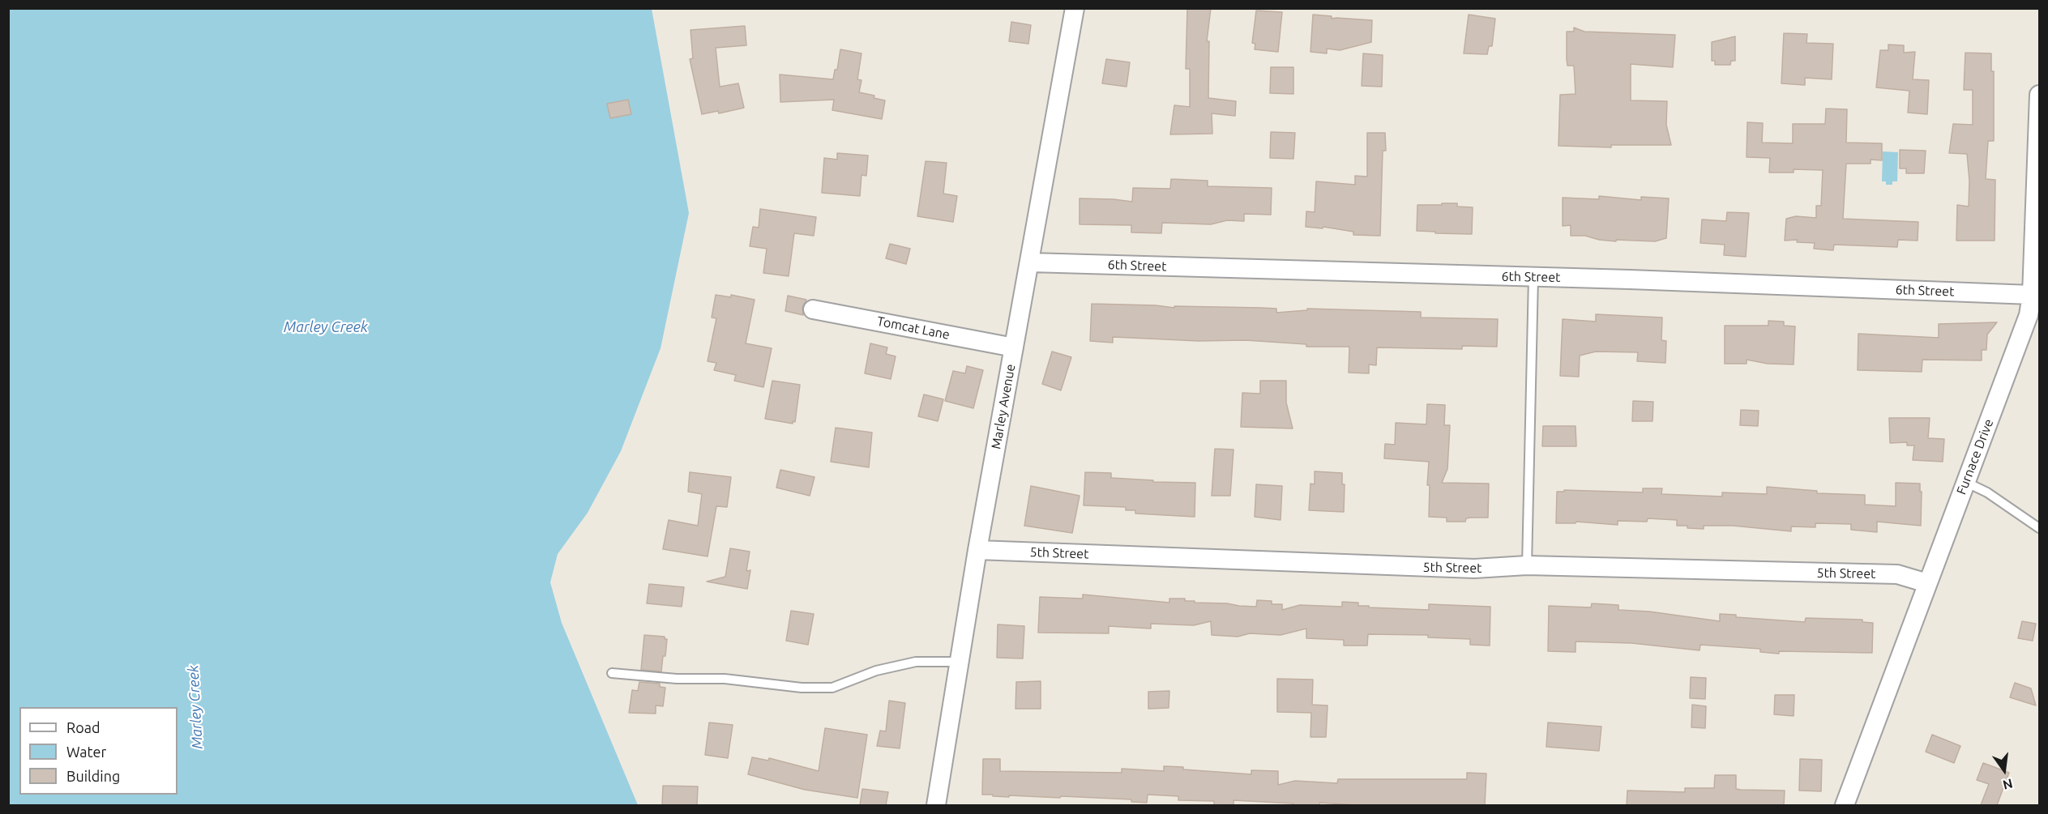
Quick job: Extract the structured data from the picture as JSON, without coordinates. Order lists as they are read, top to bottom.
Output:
{
  "streets": {
    "street": [
      "6th Street",
      "Tomcat Lane",
      "Marley Avenue",
      "Furnace Drive",
      "5th Street"
    ]
  },
  "crossings": [
    ["6th Street", "Marley Avenue"],
    ["6th Street", "Furnace Drive"],
    ["Tomcat Lane", "Marley Avenue"],
    ["Marley Avenue", "5th Street"],
    ["Furnace Drive", "5th Street"]
  ],
  "water": ["Marley Creek"],
  "legend": ["Road", "Water", "Building"],
  "north": "bottom"
}
